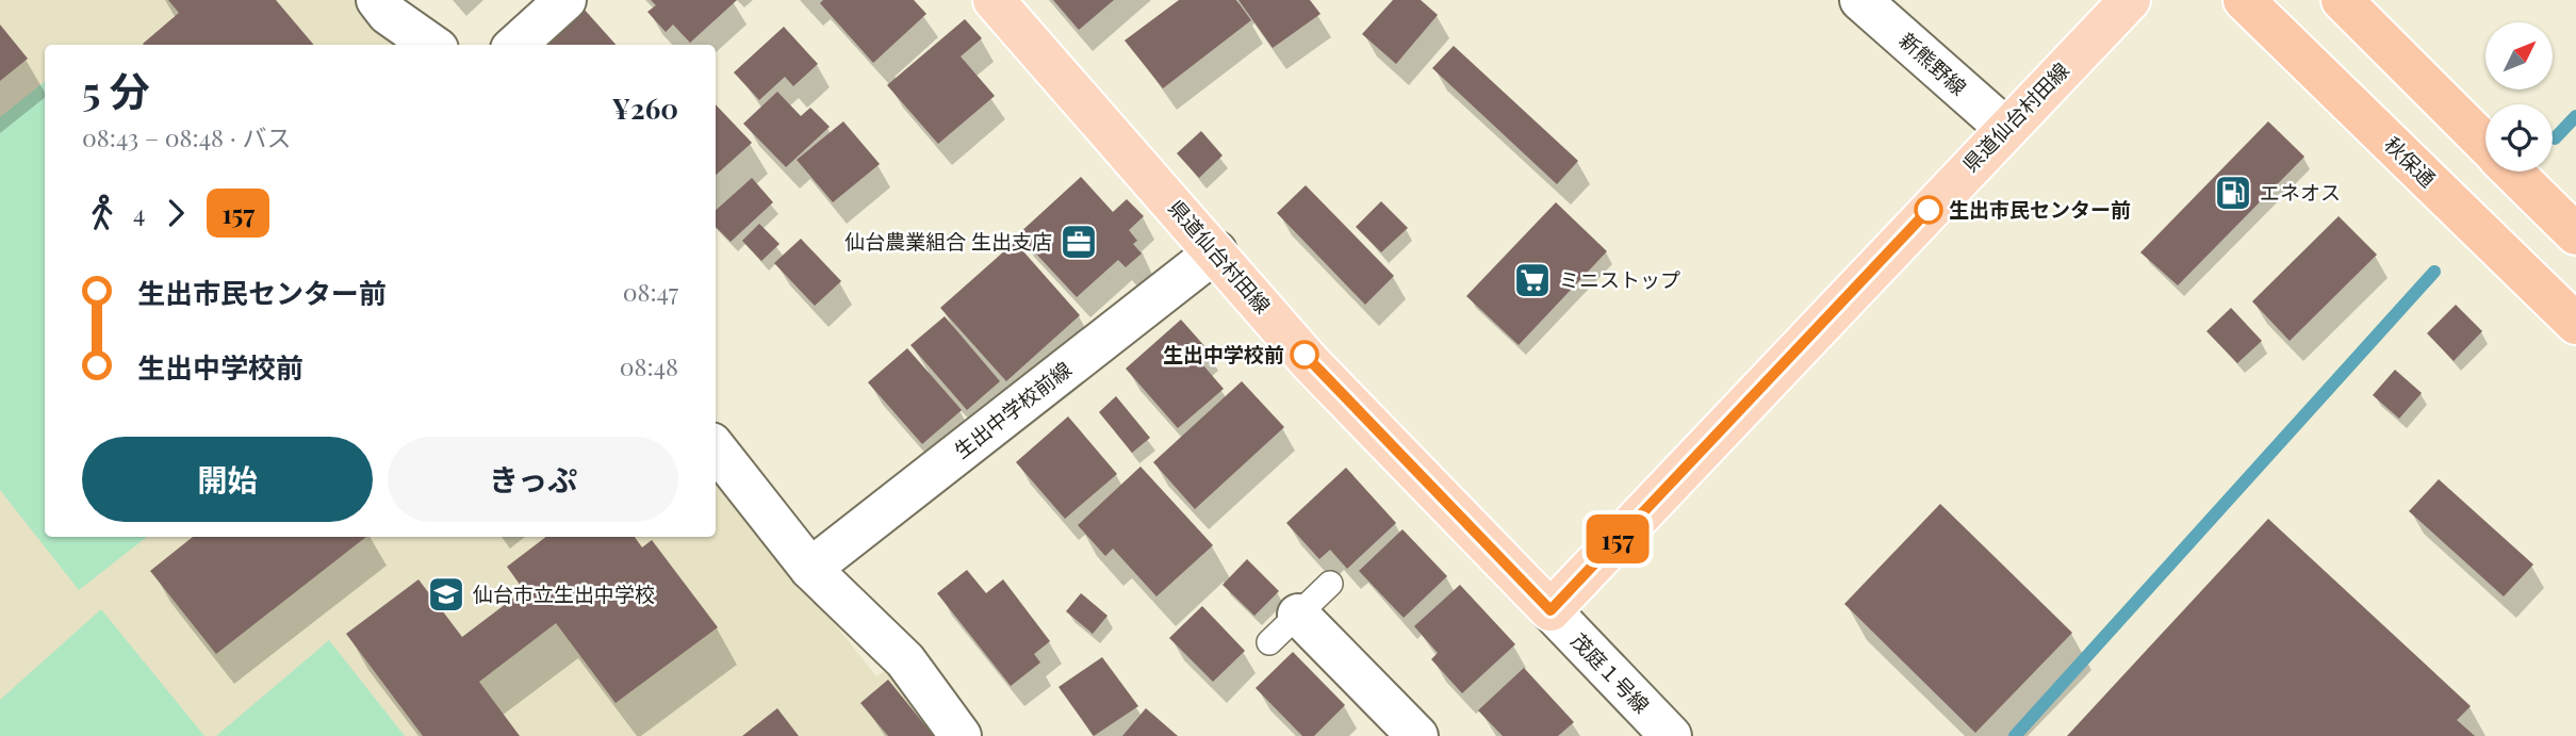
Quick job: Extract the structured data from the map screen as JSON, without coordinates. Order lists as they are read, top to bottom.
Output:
{
  "streets": {
    "highway": ["秋保通"],
    "main road": ["県道仙台村田線"],
    "street": ["新熊野線", "生出中学校前線", "茂庭１号線"]
  },
  "crossings": [
    ["新熊野線", "県道仙台村田線"],
    ["県道仙台村田線", "生出中学校前線"],
    ["県道仙台村田線", "茂庭１号線"]
  ],
  "places": {
    "fuel station": ["エネオス"],
    "other": ["生出市民センター前", "生出中学校前"],
    "office": ["仙台農業組合 生出支店"],
    "supermarket": ["ミニストップ"],
    "school or university": ["仙台市立生出中学校"]
  },
  "lines": ["bus line 157"],
  "north": "top right",
  "page": {
    "on_map": "157",
    "heading": ["5 分", "08:43 – 08:48 · バス", "¥260"],
    "legs": ["4", "157"],
    "list": [
      {
        "name": "生出市民センター前",
        "value": "08:47"
      },
      {
        "name": "生出中学校前",
        "value": "08:48"
      }
    ],
    "buttons": ["開始", "きっぷ"]
  }
}
